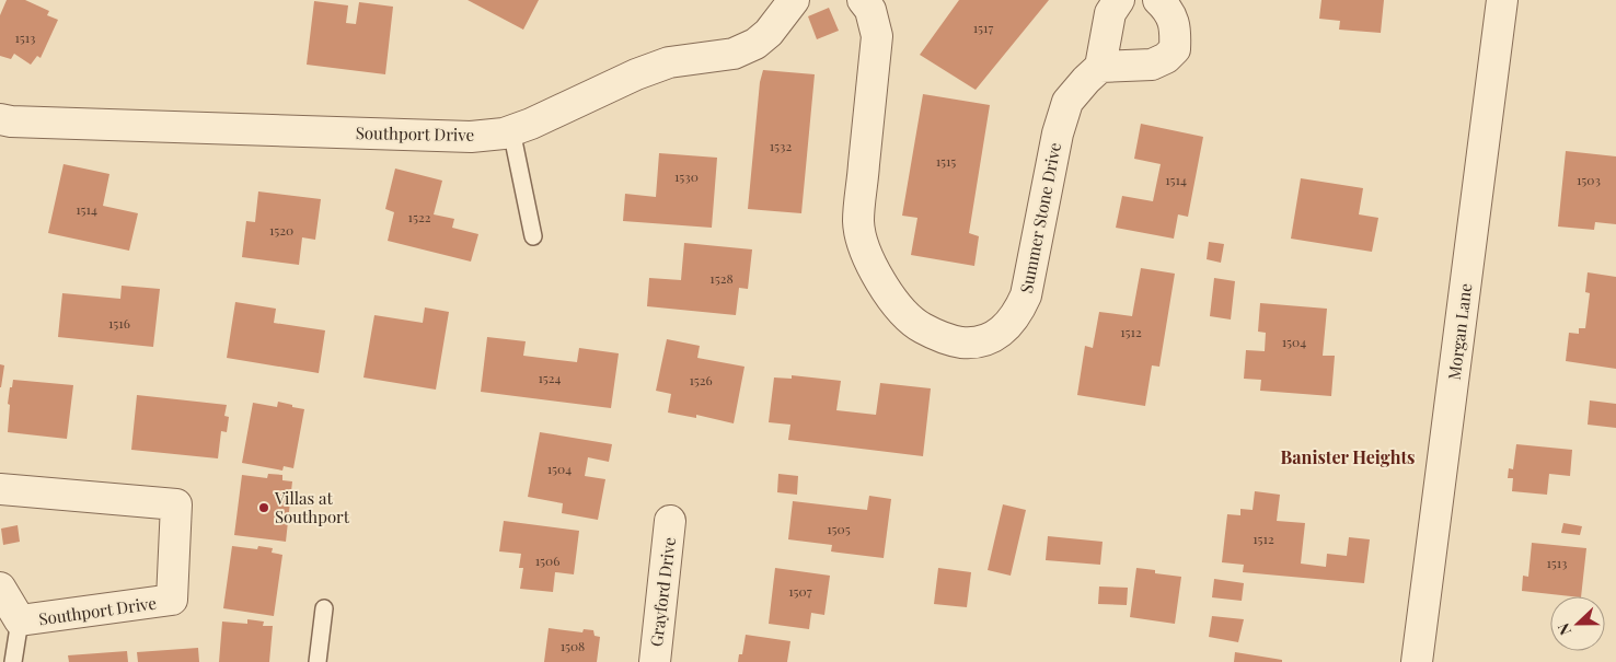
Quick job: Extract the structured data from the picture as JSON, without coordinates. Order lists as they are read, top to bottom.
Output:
{
  "streets": {
    "street": [
      "Southport Drive",
      "Summer Stone Drive",
      "Morgan Lane",
      "Grayford Drive"
    ]
  },
  "districts": ["Banister Heights"],
  "places": ["Villas at Southport"],
  "house_numbers": [
    "1517",
    "1513",
    "1532",
    "1515",
    "1530",
    "1514",
    "1503",
    "1514",
    "1522",
    "1520",
    "1528",
    "1516",
    "1512",
    "1504",
    "1524",
    "1526",
    "1504",
    "1505",
    "1512",
    "1506",
    "1513",
    "1507",
    "1508"
  ],
  "north": "left"
}
